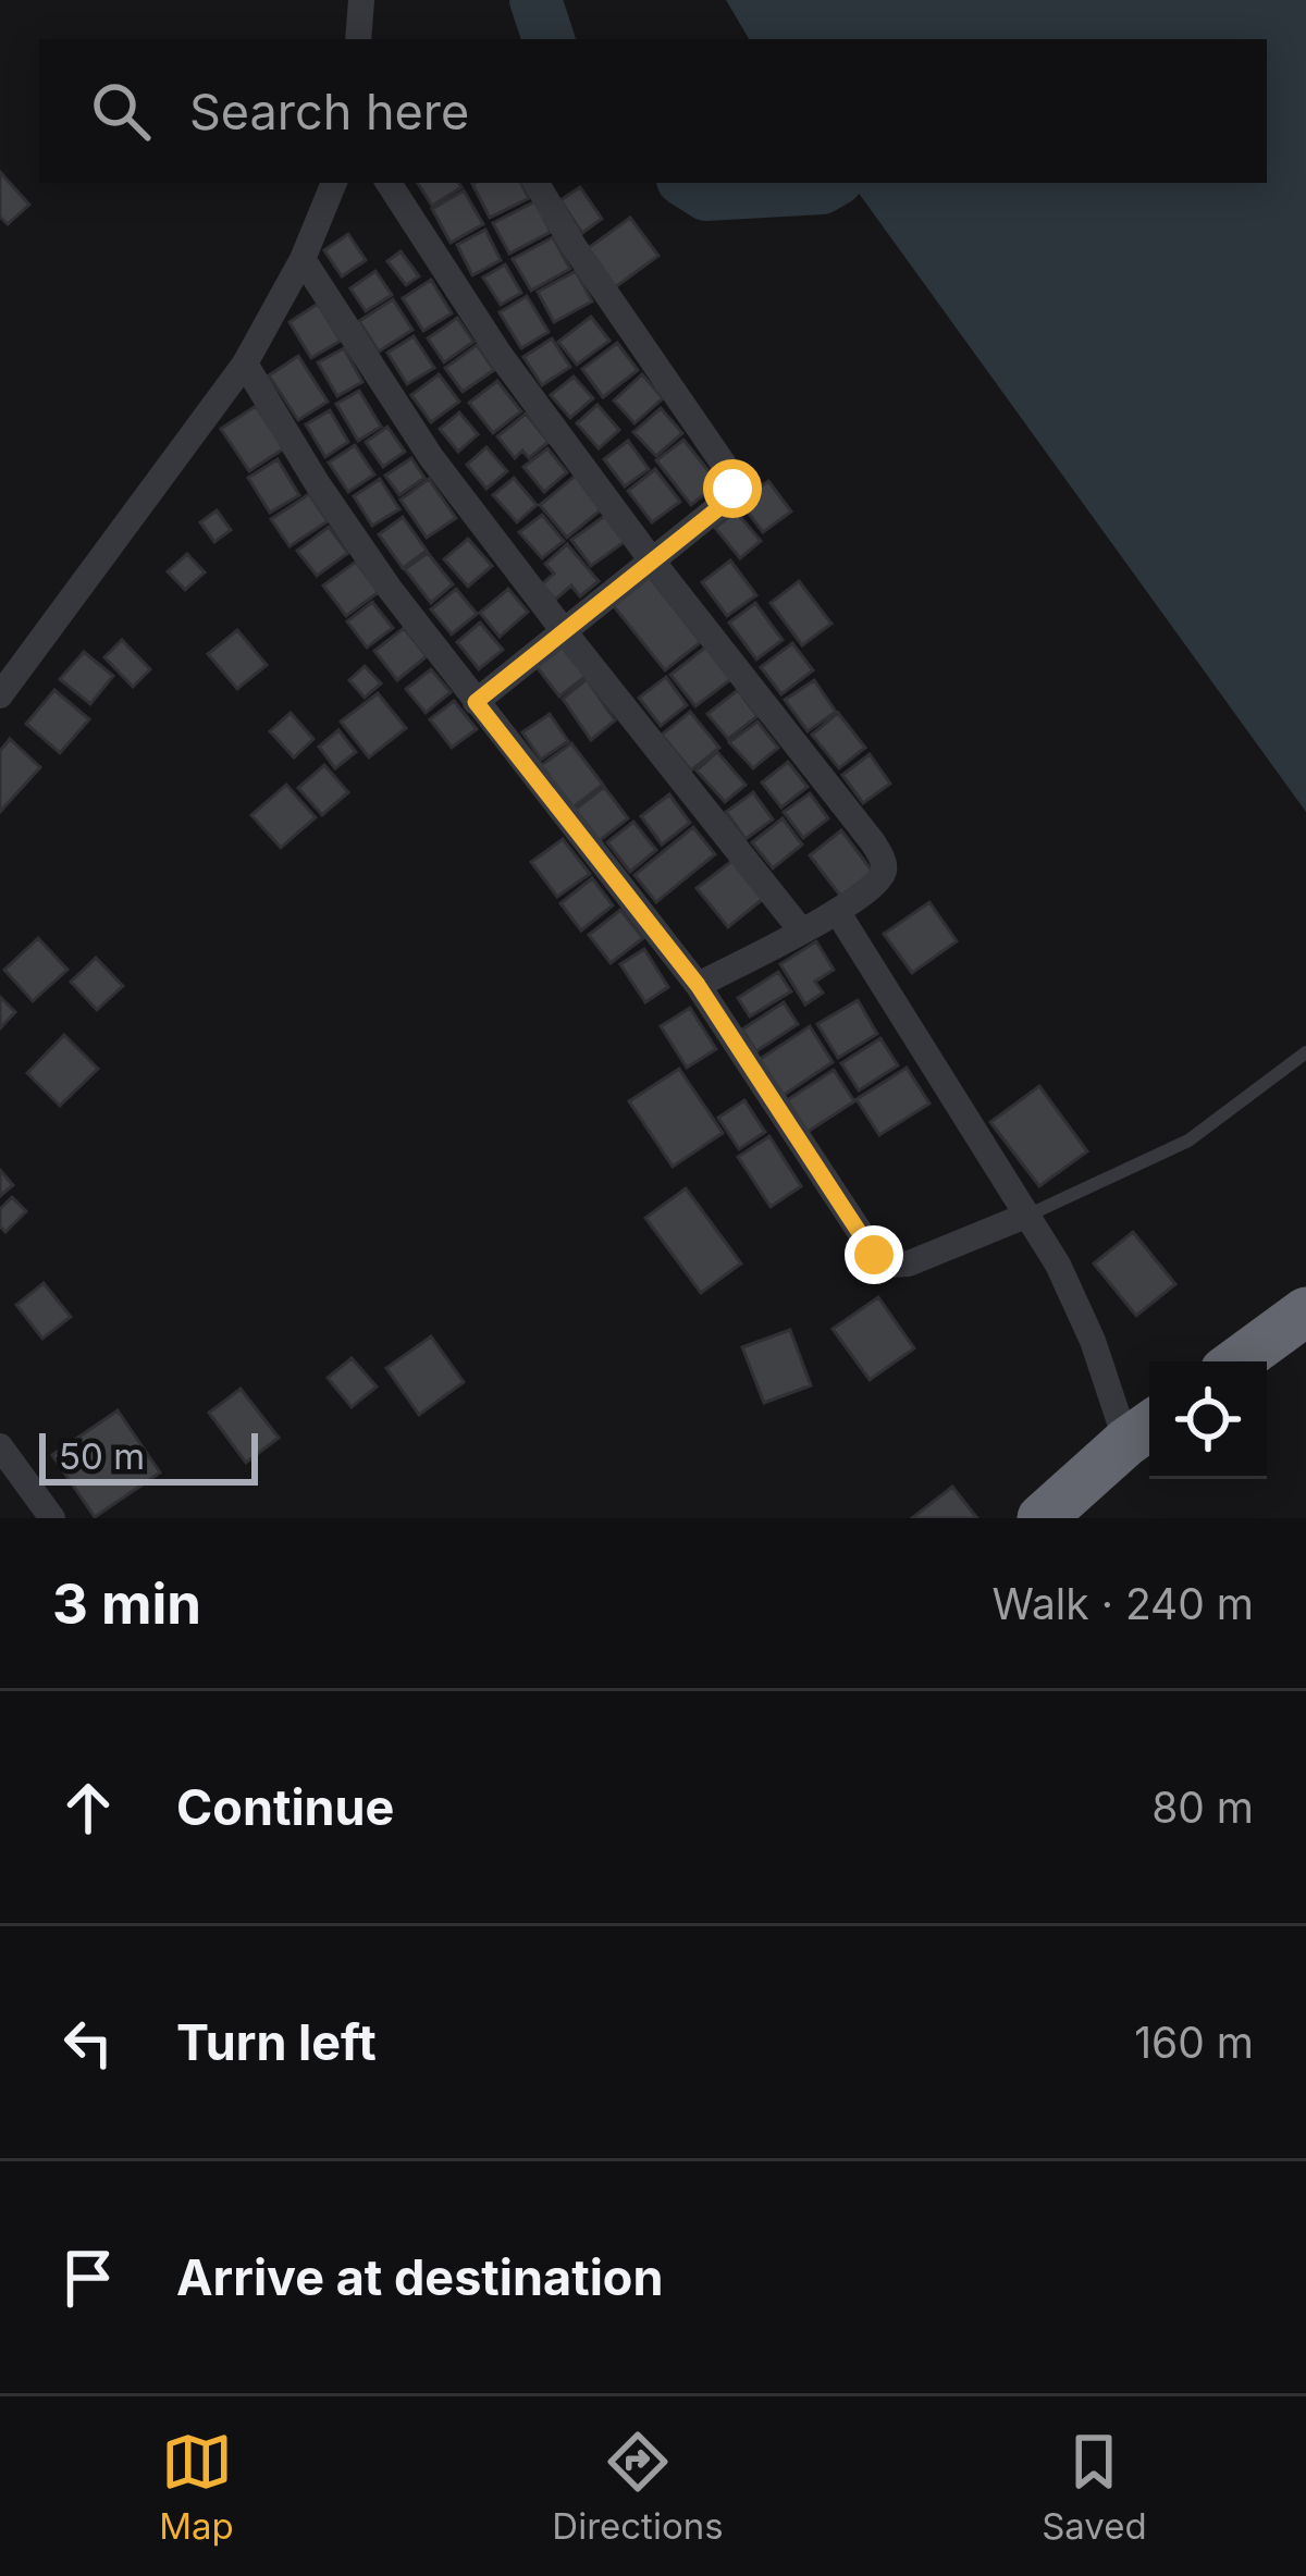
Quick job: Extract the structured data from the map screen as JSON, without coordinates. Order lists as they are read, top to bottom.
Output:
{
  "scale_bar": "50 m",
  "page": {
    "search": "Search here",
    "scale": "50 m",
    "heading": ["3 min", "Walk · 240 m"],
    "list": [
      ["Continue", "80 m"],
      ["Turn left", "160 m"],
      "Arrive at destination"
    ],
    "nav": ["Map", "Directions", "Saved"]
  }
}
